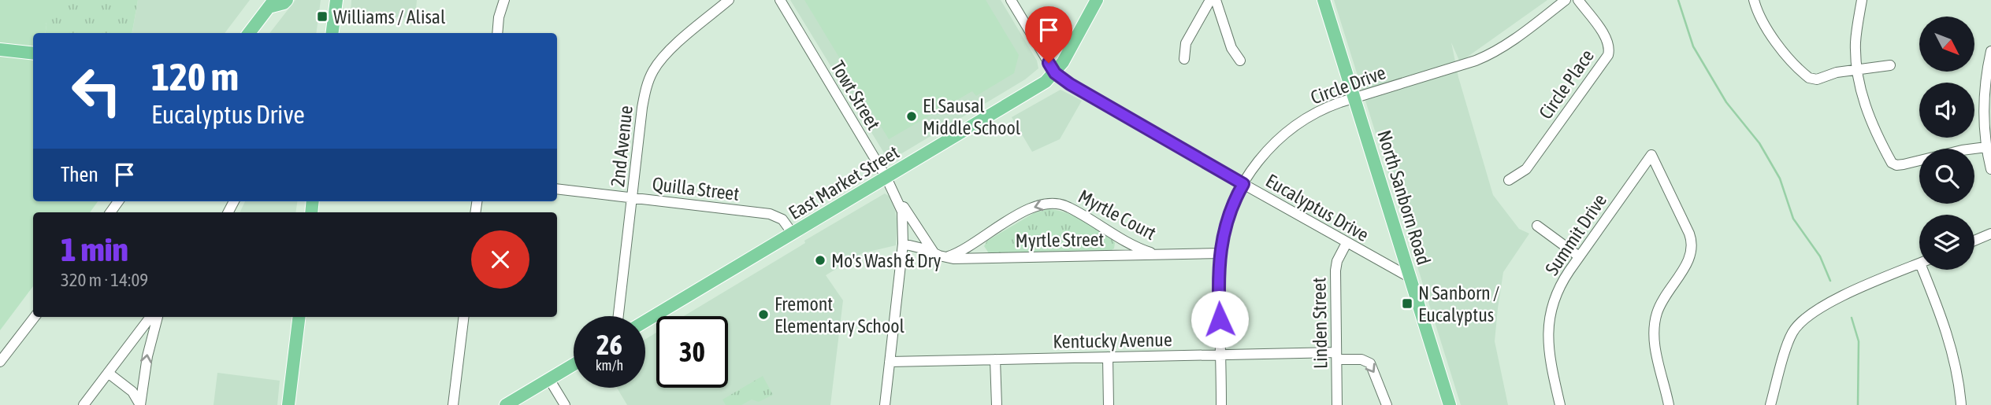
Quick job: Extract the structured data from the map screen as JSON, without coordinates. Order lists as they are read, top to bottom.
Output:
{
  "streets": {
    "main road": ["East Market Street", "North Sanborn Road"],
    "street": [
      "Circle Place",
      "Circle Drive",
      "Towt Street",
      "2nd Avenue",
      "Quilla Street",
      "Eucalyptus Drive",
      "Myrtle Court",
      "Summit Drive",
      "Myrtle Street",
      "Linden Street",
      "Kentucky Avenue"
    ]
  },
  "crossings": [
    ["Circle Drive", "North Sanborn Road"],
    ["Circle Drive", "Eucalyptus Drive"],
    ["Circle Drive", "Myrtle Street"],
    ["Circle Drive", "Kentucky Avenue"],
    ["Towt Street", "East Market Street"],
    ["Towt Street", "Myrtle Street"],
    ["Towt Street", "Kentucky Avenue"],
    ["2nd Avenue", "Quilla Street"],
    ["East Market Street", "Quilla Street"],
    ["East Market Street", "Eucalyptus Drive"],
    ["North Sanborn Road", "Eucalyptus Drive"],
    ["Eucalyptus Drive", "Linden Street"],
    ["Myrtle Court", "Myrtle Street"],
    ["Linden Street", "Kentucky Avenue"]
  ],
  "one_way": ["Myrtle Court"],
  "places": {
    "transit": ["Williams / Alisal", "N Sanborn / Eucalyptus"],
    "other": ["El Sausal Middle School", "Mo's Wash & Dry", "Fremont Elementary School"]
  },
  "north": "bottom right",
  "page": {
    "turn": ["120 m", "Eucalyptus Drive"],
    "then": "Then",
    "heading": ["1 min", "320 m · 14:09"],
    "speed": "26 km/h",
    "limit": "30"
  }
}
